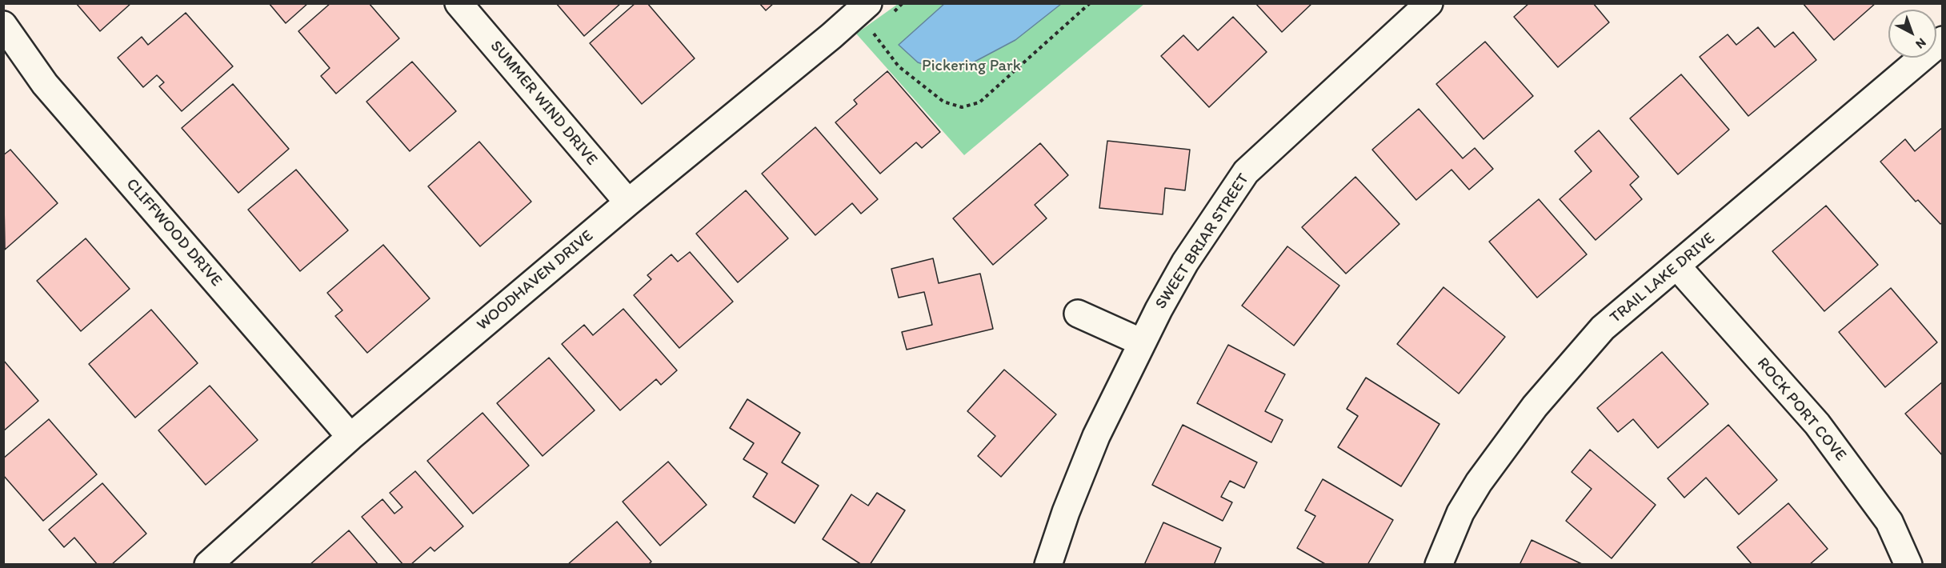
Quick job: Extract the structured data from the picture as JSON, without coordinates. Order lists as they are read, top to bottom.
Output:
{
  "streets": {
    "street": [
      "SUMMER WIND DRIVE",
      "CLIFFWOOD DRIVE",
      "SWEET BRIAR STREET",
      "TRAIL LAKE DRIVE",
      "WOODHAVEN DRIVE",
      "ROCK PORT COVE"
    ]
  },
  "crossings": [
    ["SUMMER WIND DRIVE", "WOODHAVEN DRIVE"],
    ["CLIFFWOOD DRIVE", "WOODHAVEN DRIVE"],
    ["TRAIL LAKE DRIVE", "ROCK PORT COVE"]
  ],
  "parks": ["Pickering Park"],
  "north": "bottom right"
}
